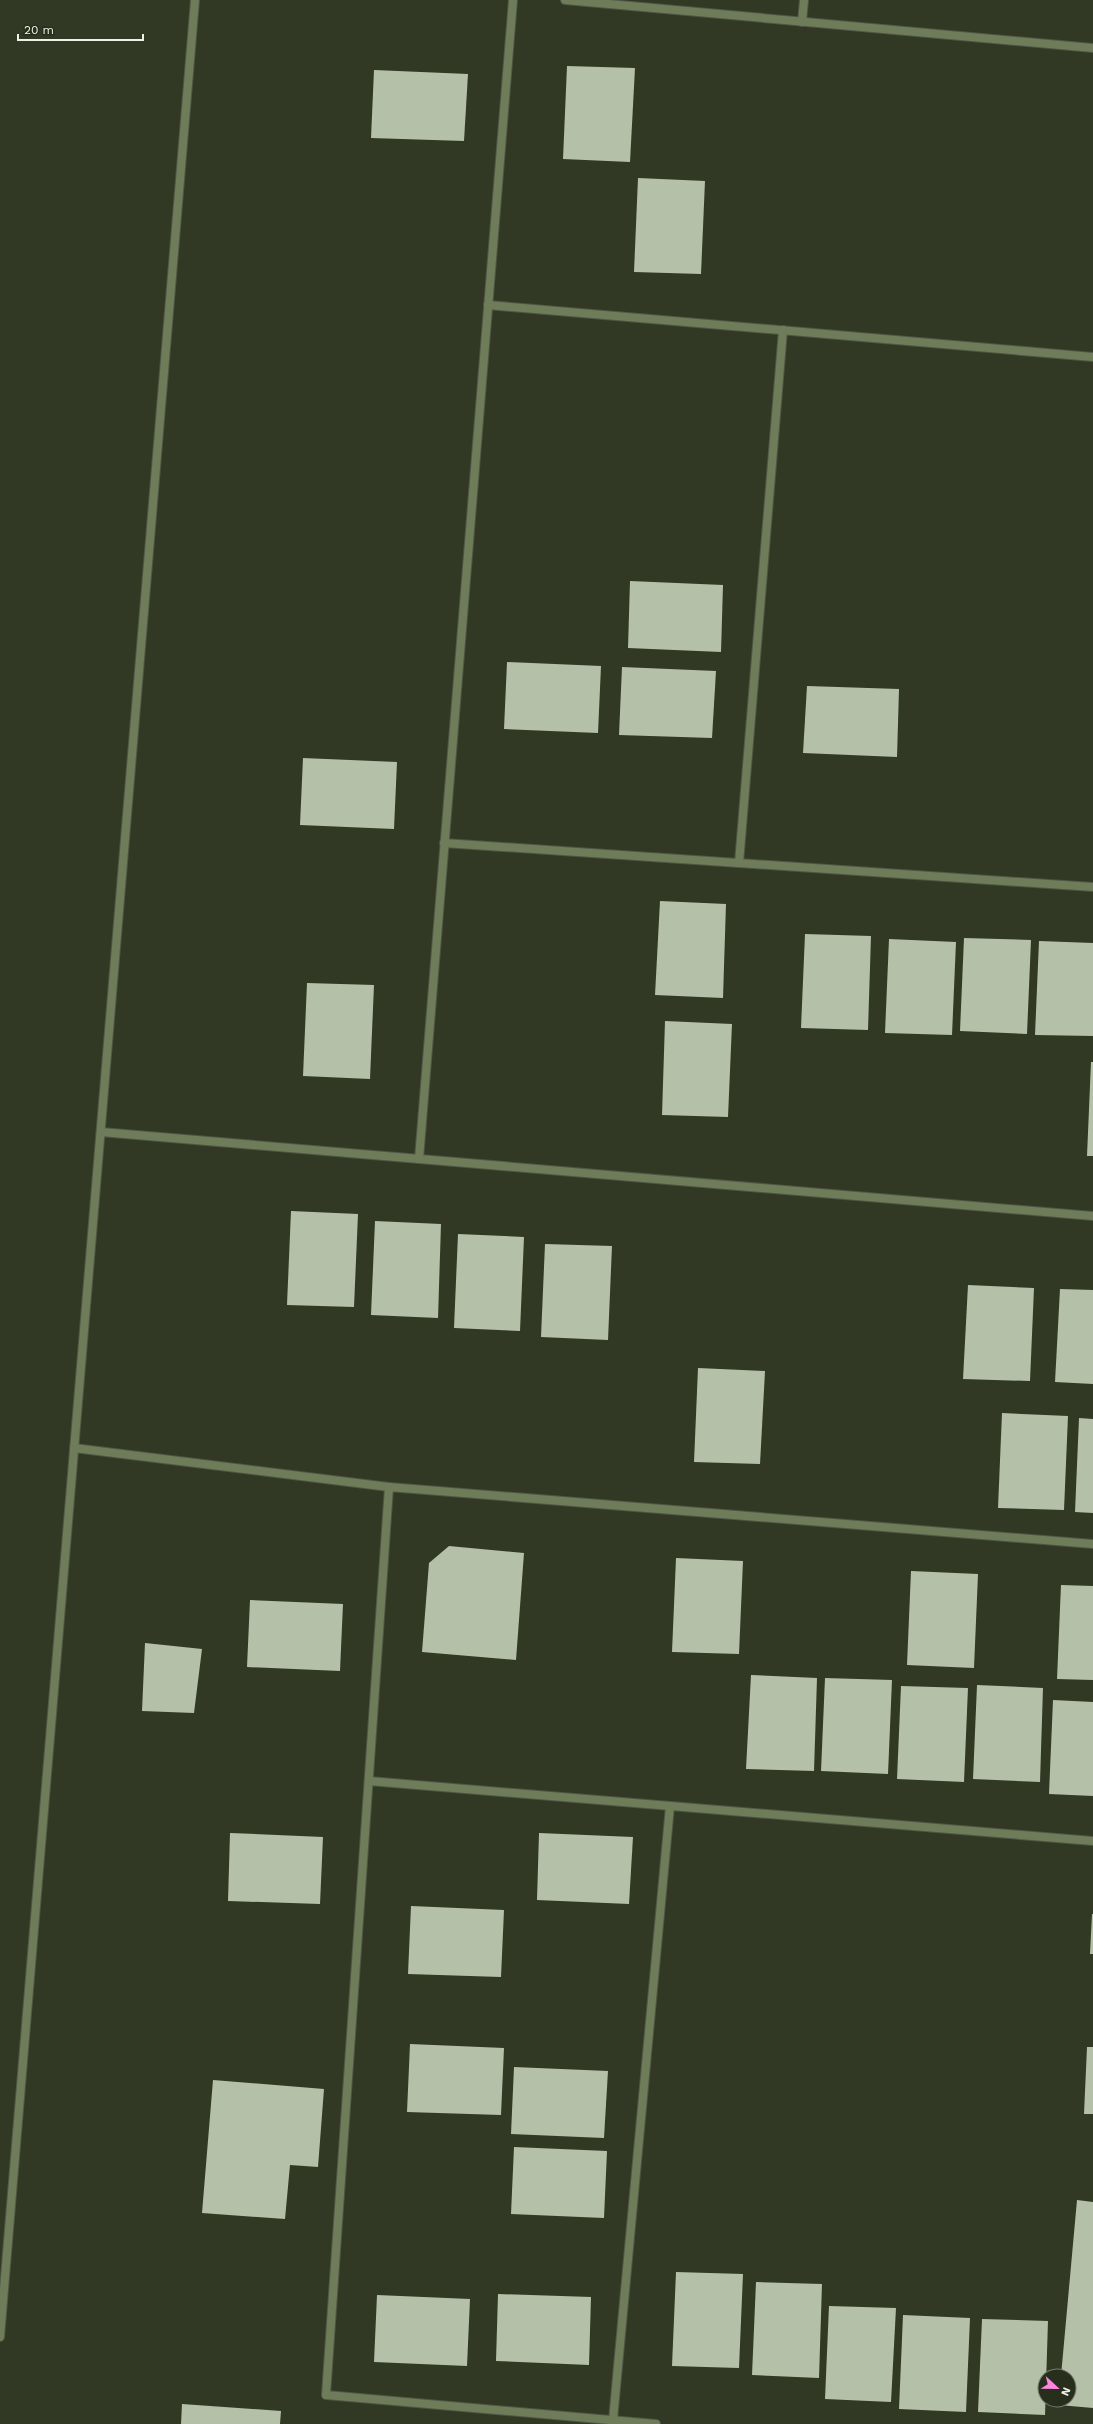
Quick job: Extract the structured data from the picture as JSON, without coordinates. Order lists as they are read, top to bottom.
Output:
{
  "scale_bar": "20 m",
  "north": "right"
}
